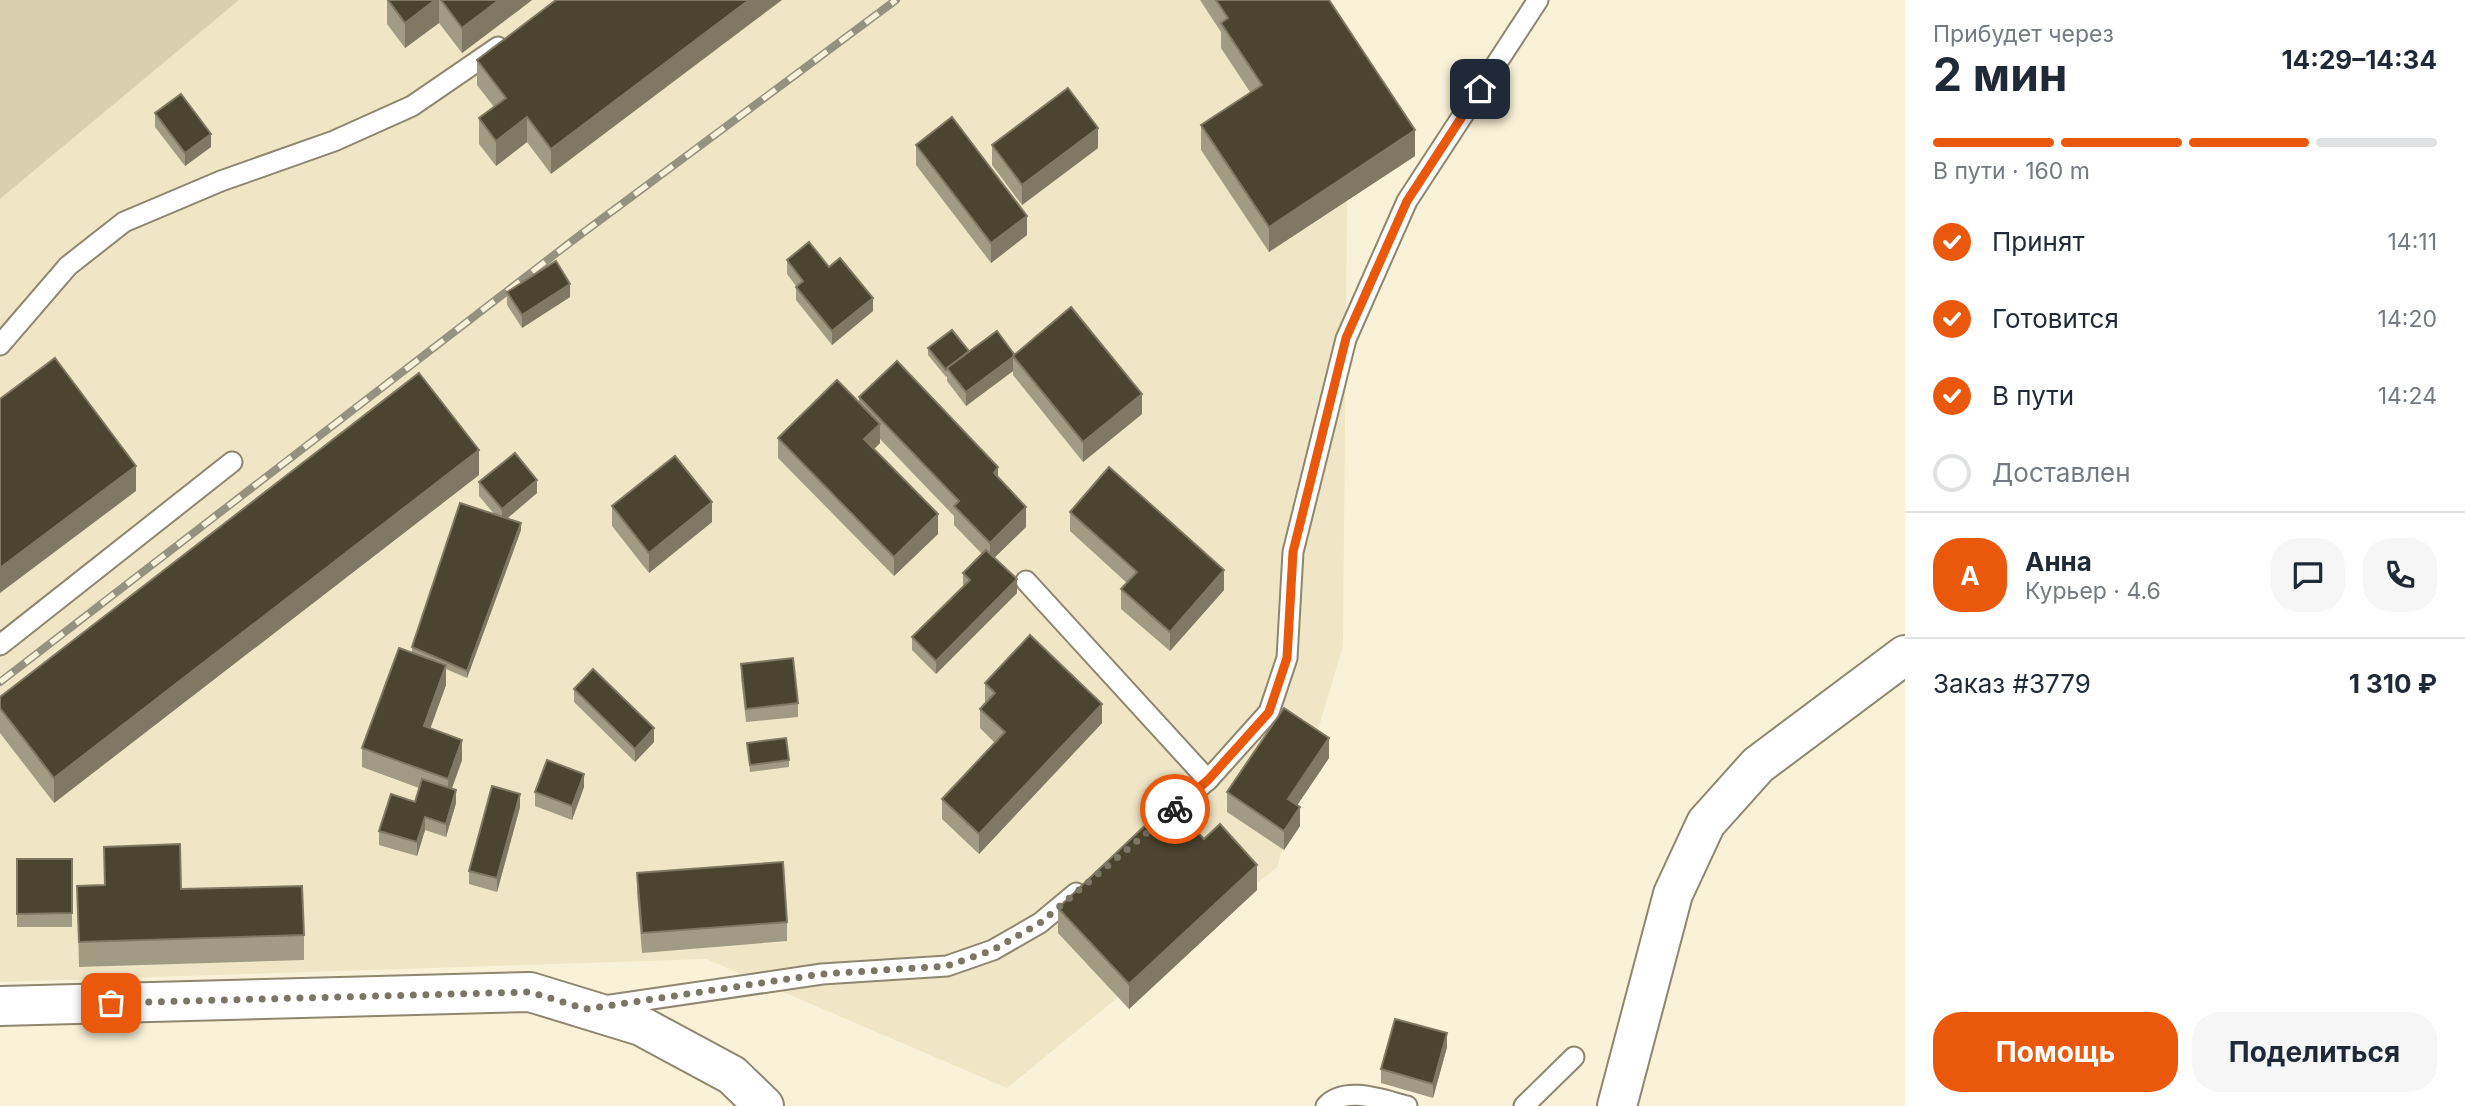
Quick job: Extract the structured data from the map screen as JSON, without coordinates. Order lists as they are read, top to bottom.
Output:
{
  "page": {
    "heading": ["2 мин", "Прибудет через", "14:29–14:34"],
    "panel": [
      "Анна",
      "Курьер · 4.6",
      "Заказ #3779",
      "1 310 ₽"
    ],
    "bar": "В пути · 160 m",
    "list": [
      ["Принят", "14:11"],
      ["Готовится", "14:20"],
      ["В пути", "14:24"],
      "Доставлен"
    ],
    "round": "А",
    "buttons": ["Помощь", "Поделиться"]
  }
}
